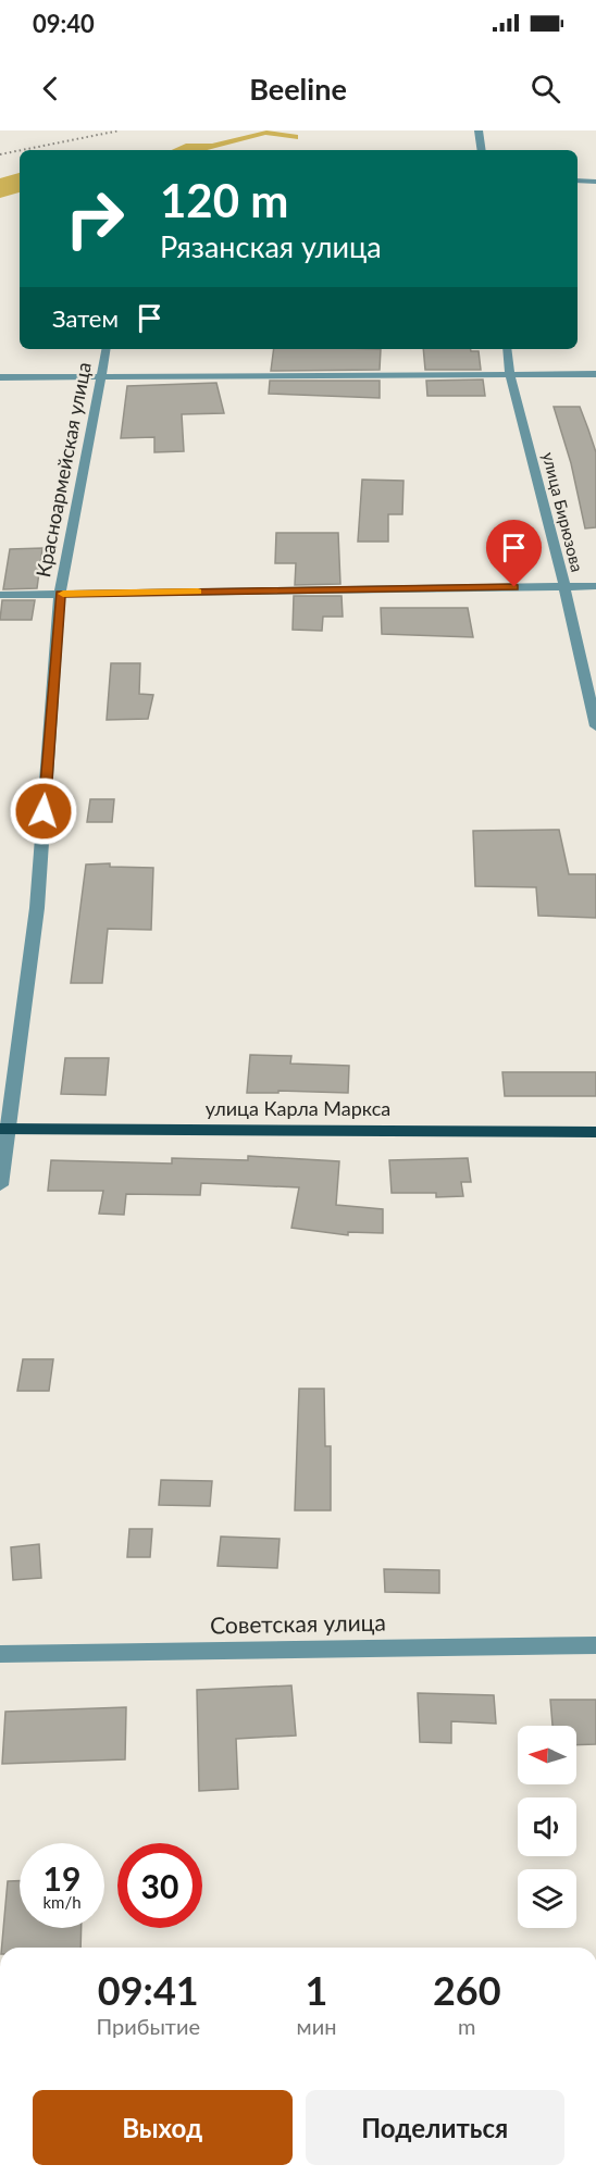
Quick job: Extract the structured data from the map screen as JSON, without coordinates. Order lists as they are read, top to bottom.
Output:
{
  "streets": {
    "main road": ["улица Карла Маркса"],
    "street": ["Красноармейская улица", "улица Бирюзова", "Советская улица"]
  },
  "crossings": [
    ["Красноармейская улица", "улица Карла Маркса"]
  ],
  "north": "left",
  "page": {
    "status": "09:40",
    "header": "Beeline",
    "turn": ["120 m", "Рязанская улица"],
    "then": "Затем",
    "speed": "19 km/h",
    "limit": "30",
    "eta": [
      "09:41",
      "Прибытие",
      "1",
      "мин",
      "260",
      "m"
    ],
    "buttons": ["Выход", "Поделиться"]
  }
}
